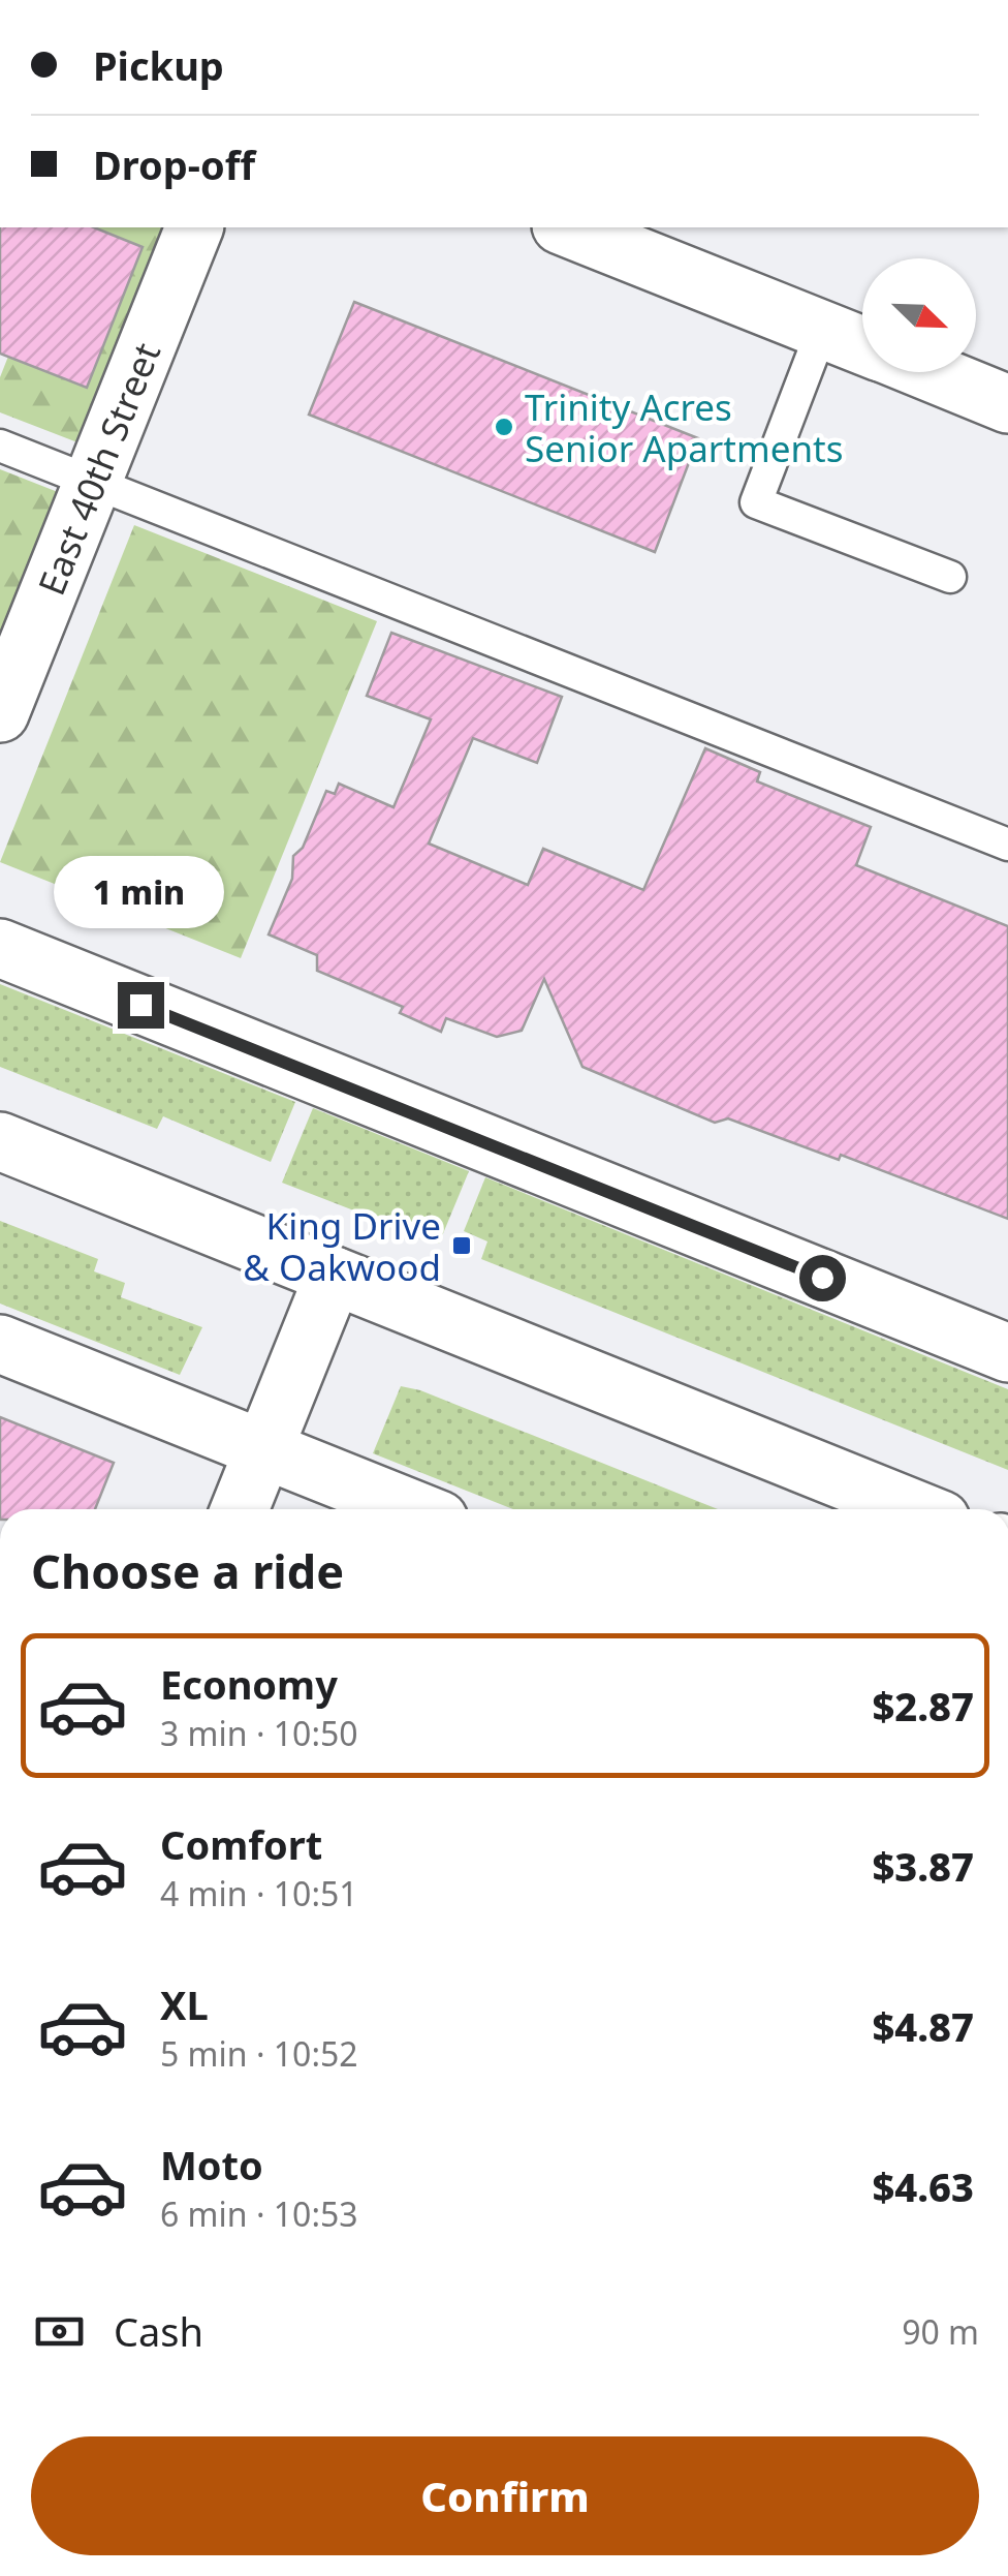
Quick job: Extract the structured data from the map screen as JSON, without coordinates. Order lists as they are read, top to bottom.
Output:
{
  "streets": {
    "street": ["East 40th Street"]
  },
  "places": {
    "other": ["Trinity Acres Senior Apartments"],
    "transit": ["King Drive & Oakwood"]
  },
  "north": "bottom right",
  "page": {
    "banner": ["Pickup", "Drop-off"],
    "bubble": "1 min",
    "heading": "Choose a ride",
    "list": [
      {
        "name": "Economy",
        "note": "3 min · 10:50",
        "value": "$2.87"
      },
      {
        "name": "Comfort",
        "note": "4 min · 10:51",
        "value": "$3.87"
      },
      {
        "name": "XL",
        "note": "5 min · 10:52",
        "value": "$4.87"
      },
      {
        "name": "Moto",
        "note": "6 min · 10:53",
        "value": "$4.63"
      }
    ],
    "pay": ["Cash", "90 m"],
    "buttons": "Confirm"
  }
}
